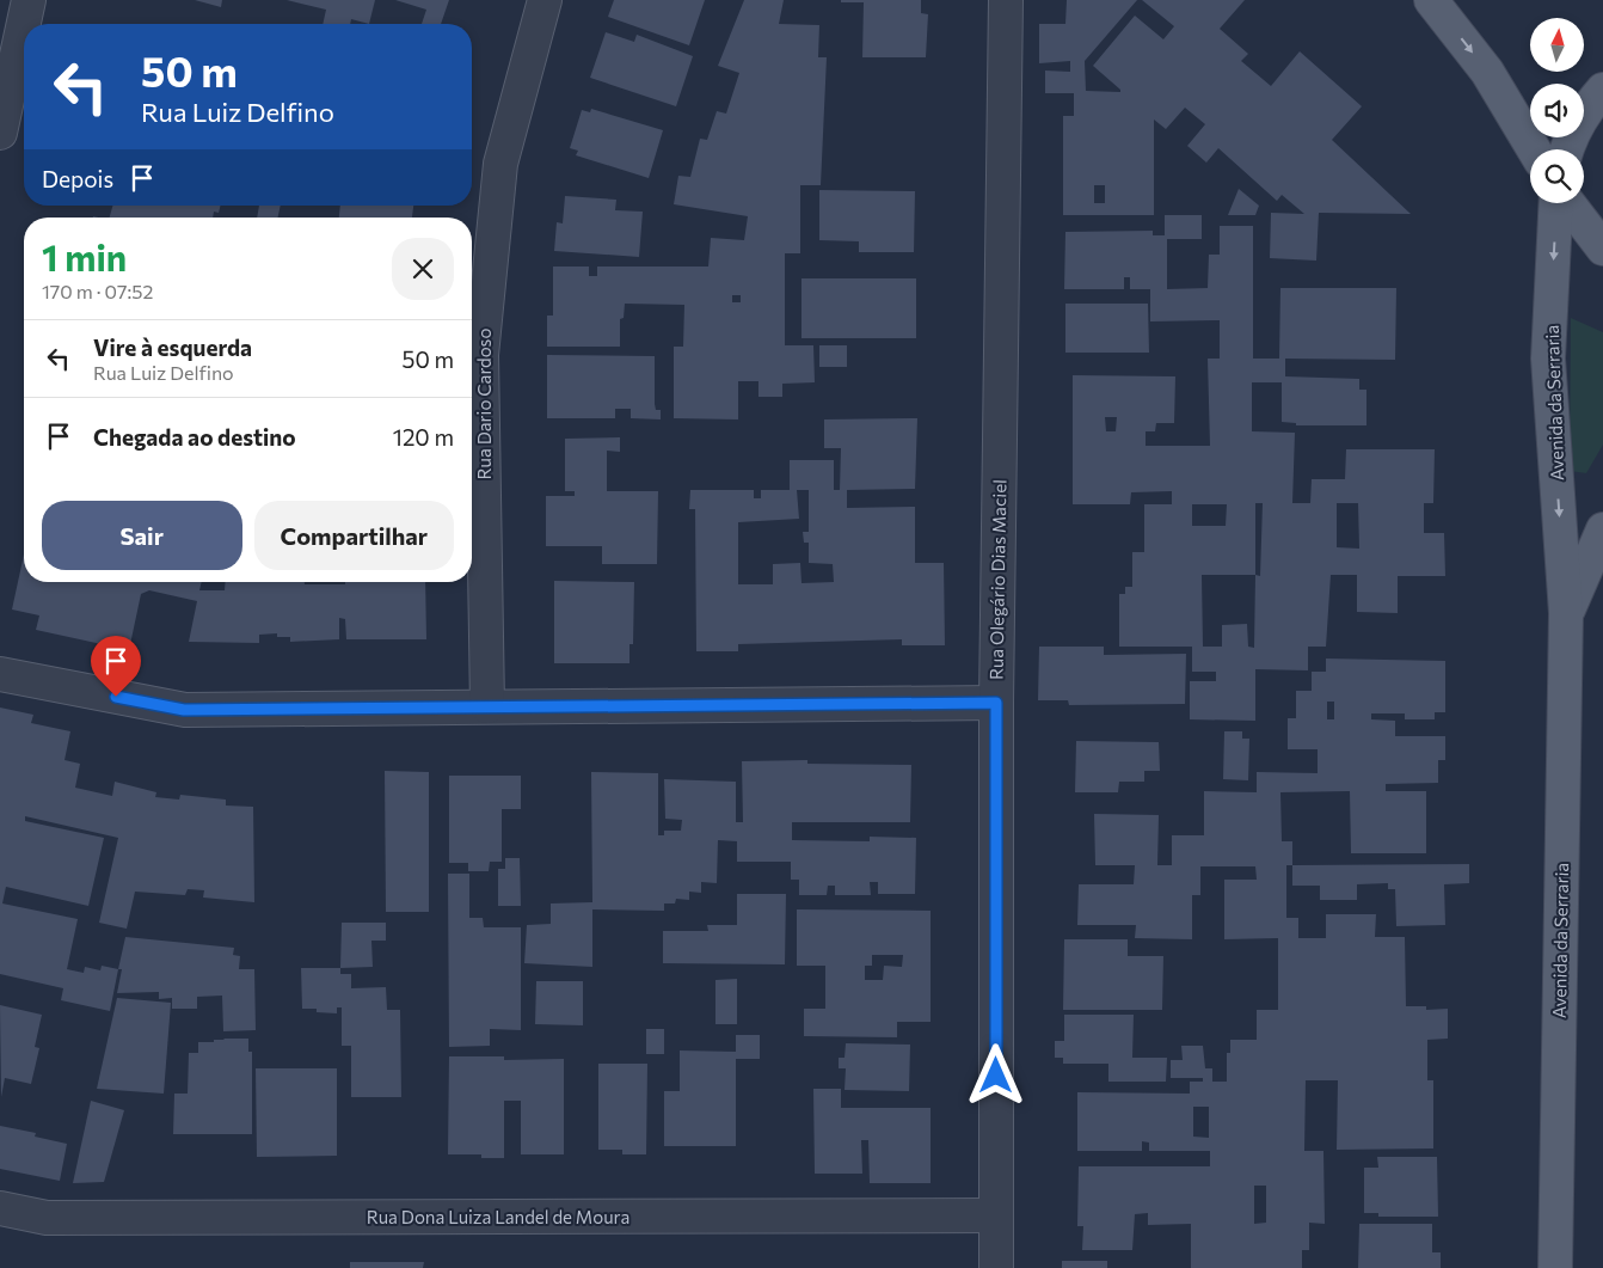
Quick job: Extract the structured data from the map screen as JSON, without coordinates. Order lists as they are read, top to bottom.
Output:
{
  "streets": {
    "main road": ["Avenida da Serraria"],
    "street": ["Rua Dario Cardoso", "Rua Olegário Dias Maciel", "Rua Dona Luiza Landel de Moura"]
  },
  "crossings": [
    ["Rua Olegário Dias Maciel", "Rua Dona Luiza Landel de Moura"]
  ],
  "one_way": ["Avenida da Serraria"],
  "north": "top",
  "page": {
    "turn": ["50 m", "Rua Luiz Delfino"],
    "then": "Depois",
    "heading": ["1 min", "170 m · 07:52"],
    "list": [
      {
        "name": "Vire à esquerda",
        "note": "Rua Luiz Delfino",
        "value": "50 m"
      },
      {
        "name": "Chegada ao destino",
        "value": "120 m"
      }
    ],
    "buttons": ["Sair", "Compartilhar"]
  }
}
